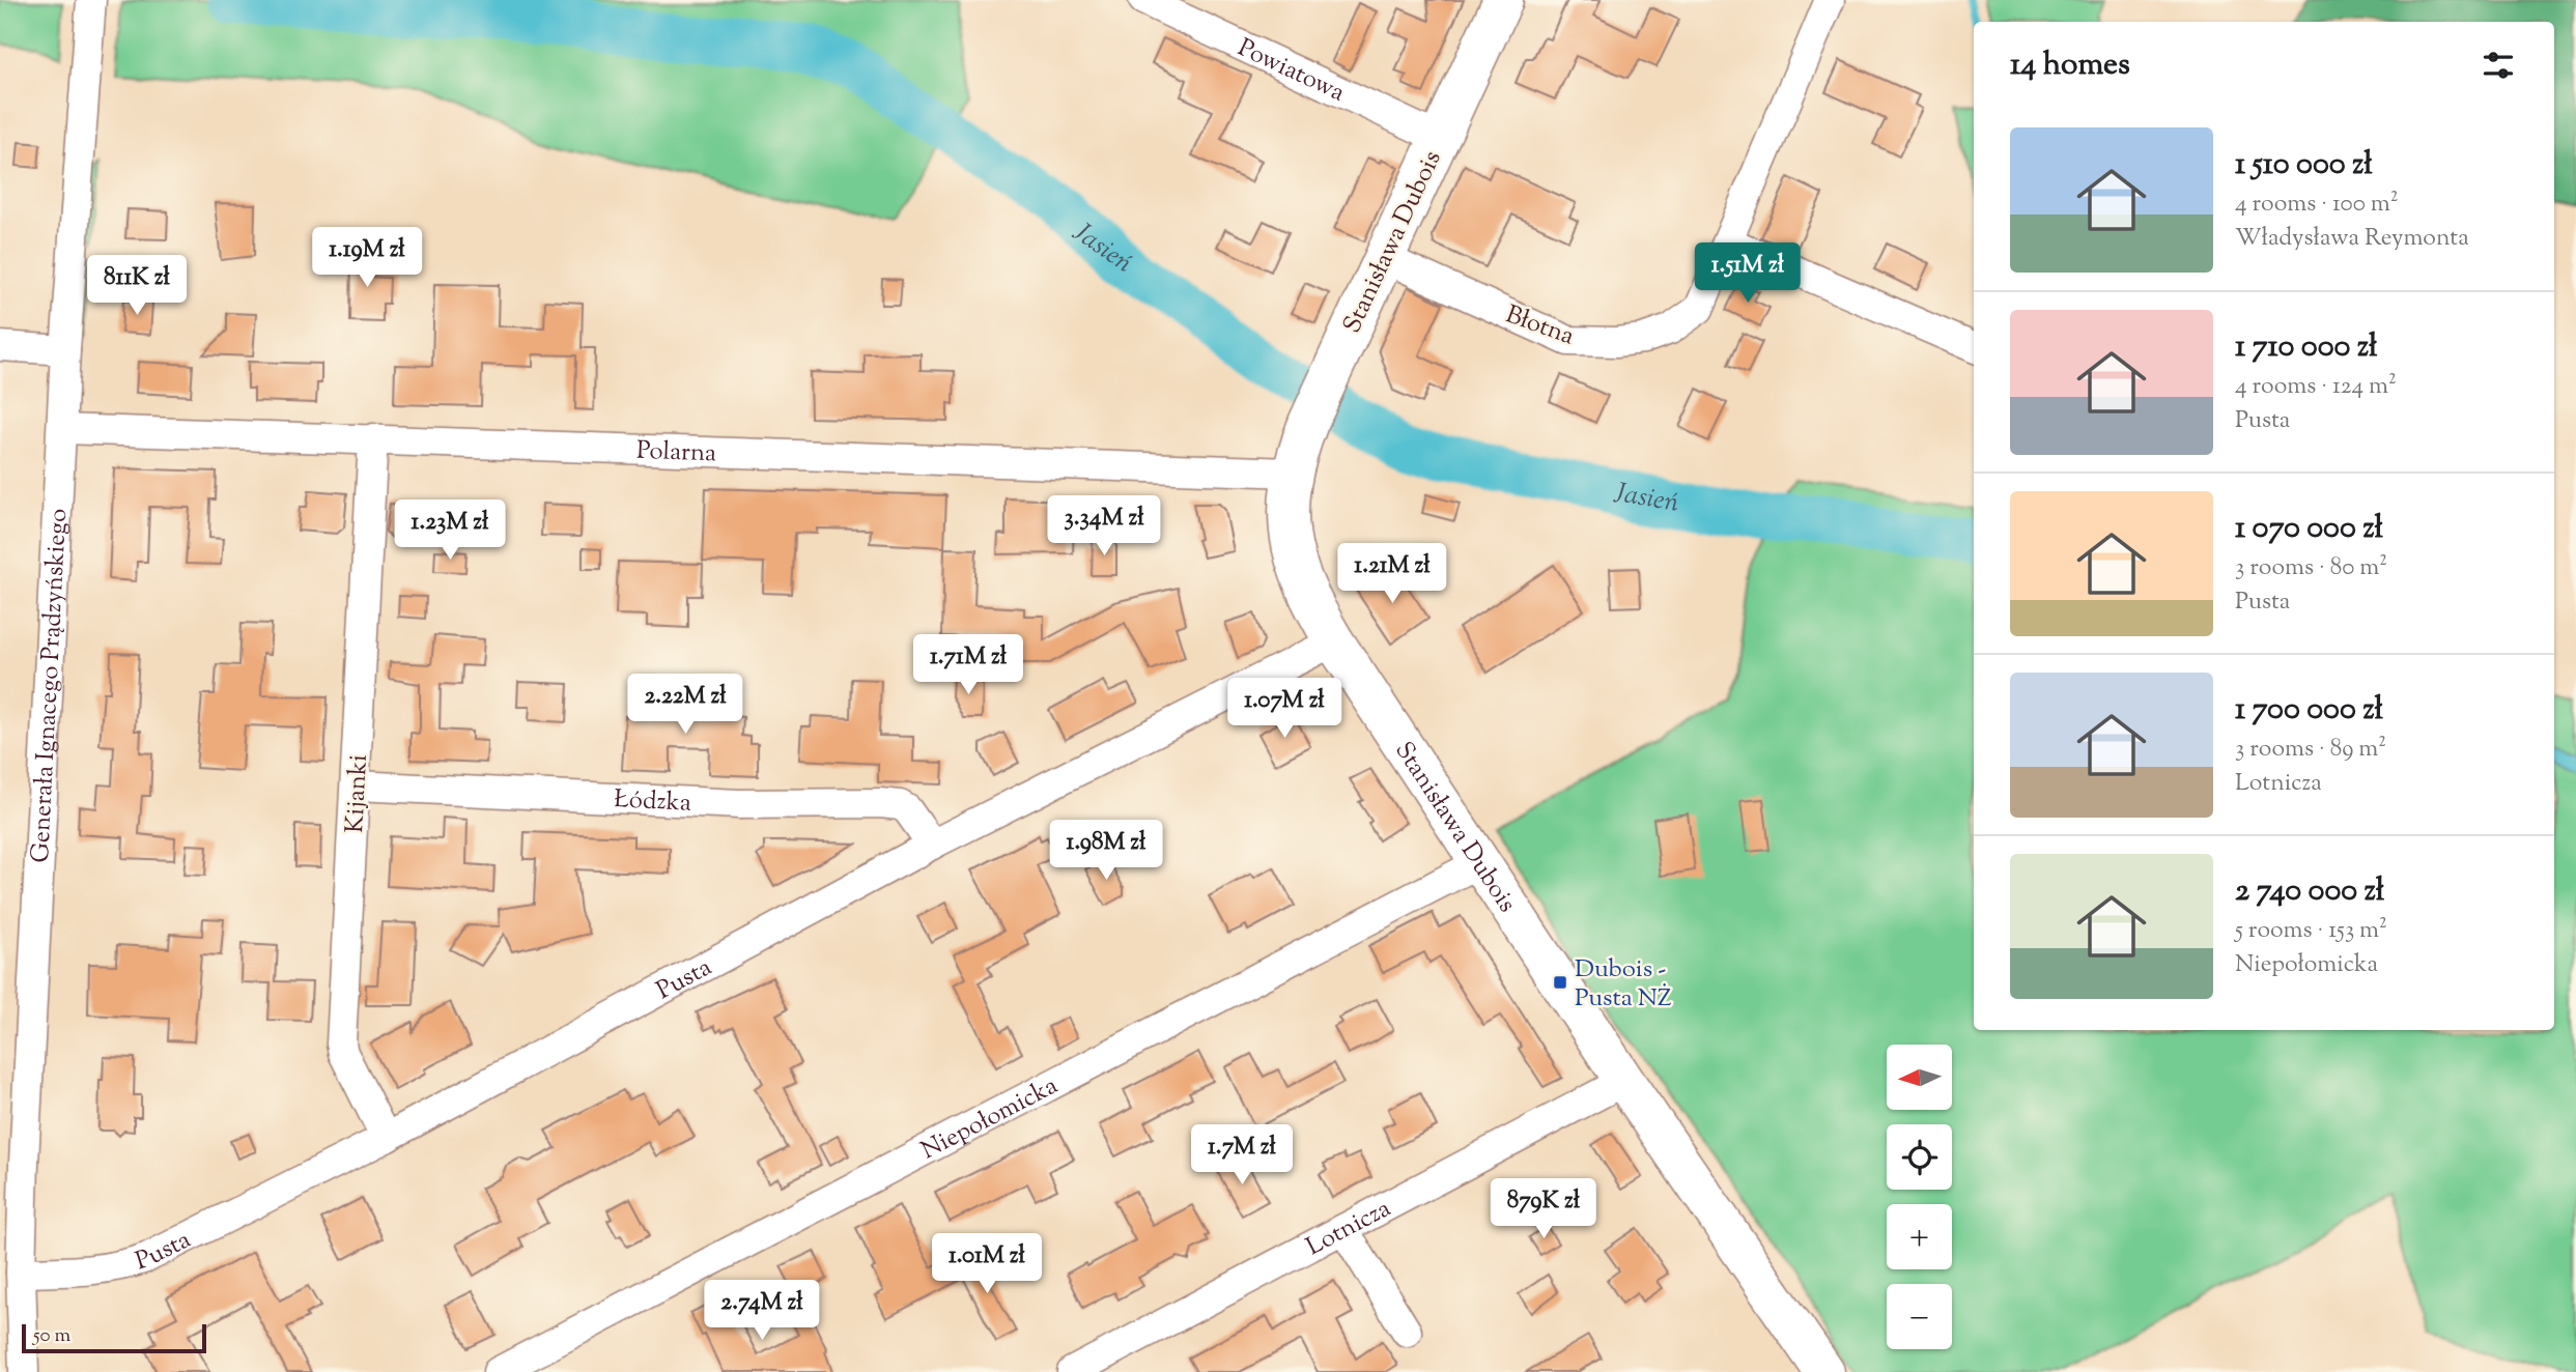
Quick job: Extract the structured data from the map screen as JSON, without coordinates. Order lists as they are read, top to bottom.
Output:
{
  "streets": {
    "street": [
      "Powiatowa",
      "Stanisława Dubois",
      "Błotna",
      "Polarna",
      "Generała Ignacego Prądzyńskiego",
      "Kijanki",
      "Łódzka",
      "Pusta",
      "Niepołomicka",
      "Lotnicza"
    ]
  },
  "crossings": [
    ["Powiatowa", "Stanisława Dubois"],
    ["Stanisława Dubois", "Błotna"],
    ["Stanisława Dubois", "Polarna"],
    ["Stanisława Dubois", "Pusta"],
    ["Stanisława Dubois", "Niepołomicka"],
    ["Stanisława Dubois", "Lotnicza"],
    ["Polarna", "Generała Ignacego Prądzyńskiego"],
    ["Polarna", "Kijanki"],
    ["Generała Ignacego Prądzyńskiego", "Pusta"],
    ["Kijanki", "Łódzka"],
    ["Kijanki", "Pusta"],
    ["Łódzka", "Pusta"]
  ],
  "water": ["Jasień"],
  "places": {
    "transit": ["Dubois - Pusta NŻ"]
  },
  "scale_bar": "50 m",
  "north": "left",
  "page": {
    "heading": "14 homes",
    "list": [
      {
        "name": "1 510 000 zł",
        "note": "4 rooms · 100 m² · Władysława Reymonta"
      },
      {
        "name": "1 710 000 zł",
        "note": "4 rooms · 124 m² · Pusta"
      },
      {
        "name": "1 070 000 zł",
        "note": "3 rooms · 80 m² · Pusta"
      },
      {
        "name": "1 700 000 zł",
        "note": "3 rooms · 89 m² · Lotnicza"
      },
      {
        "name": "2 740 000 zł",
        "note": "5 rooms · 153 m² · Niepołomicka"
      }
    ],
    "price": [
      "1.19M zł",
      "1.51M zł",
      "811K zł",
      "3.34M zł",
      "1.23M zł",
      "1.21M zł",
      "1.71M zł",
      "2.22M zł",
      "1.07M zł",
      "1.98M zł",
      "1.7M zł",
      "879K zł",
      "1.01M zł",
      "2.74M zł"
    ],
    "map_buttons": ["+", "−"],
    "scale": "50 m"
  }
}
